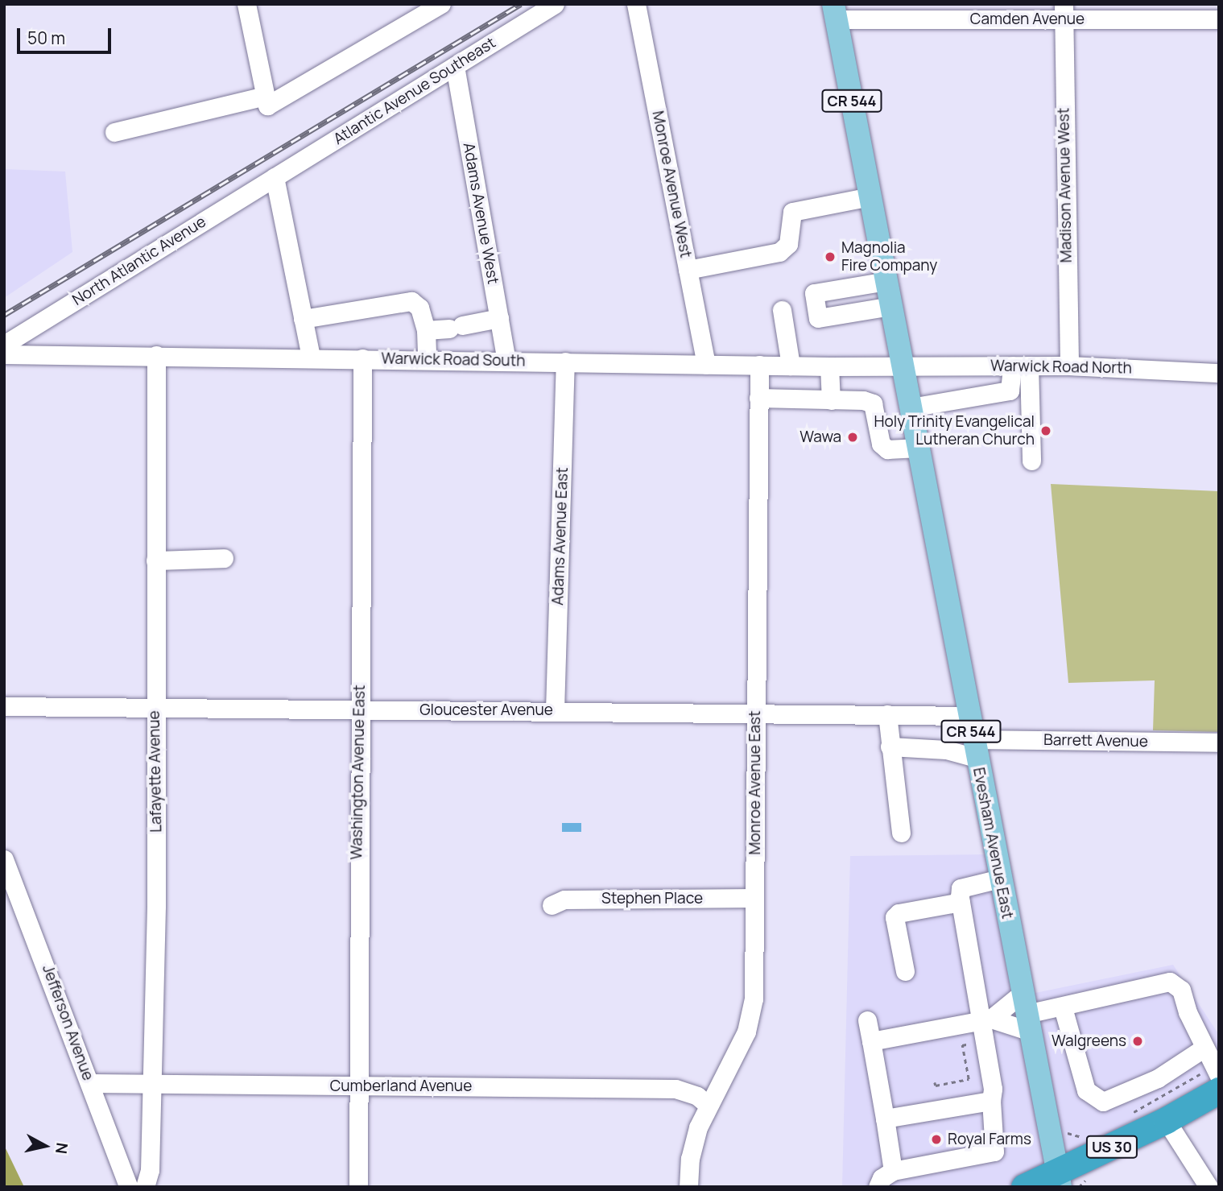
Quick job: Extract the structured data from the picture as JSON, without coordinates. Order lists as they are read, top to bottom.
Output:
{
  "streets": {
    "highway": ["US 30"],
    "main road": ["CR 544", "Evesham Avenue East"],
    "street": [
      "Camden Avenue",
      "Atlantic Avenue Southeast",
      "Monroe Avenue West",
      "Madison Avenue West",
      "Adams Avenue West",
      "North Atlantic Avenue",
      "Warwick Road South",
      "Warwick Road North",
      "Adams Avenue East",
      "Gloucester Avenue",
      "Barrett Avenue",
      "Lafayette Avenue",
      "Washington Avenue East",
      "Monroe Avenue East",
      "Stephen Place",
      "Jefferson Avenue",
      "Cumberland Avenue"
    ]
  },
  "crossings": [
    ["Camden Avenue", "CR 544"],
    ["Camden Avenue", "Madison Avenue West"],
    ["Atlantic Avenue Southeast", "Adams Avenue West"],
    ["Atlantic Avenue Southeast", "North Atlantic Avenue"],
    ["CR 544", "Warwick Road South"],
    ["CR 544", "Warwick Road North"],
    ["CR 544", "Evesham Avenue East"],
    ["Monroe Avenue West", "Warwick Road South"],
    ["Madison Avenue West", "Warwick Road North"],
    ["Adams Avenue West", "Warwick Road South"],
    ["Warwick Road South", "Warwick Road North"],
    ["Warwick Road South", "Adams Avenue East"],
    ["Warwick Road South", "Lafayette Avenue"],
    ["Warwick Road South", "Washington Avenue East"],
    ["Warwick Road South", "Monroe Avenue East"],
    ["Warwick Road South", "Evesham Avenue East"],
    ["Warwick Road North", "Evesham Avenue East"],
    ["Adams Avenue East", "Gloucester Avenue"],
    ["Gloucester Avenue", "Lafayette Avenue"],
    ["Gloucester Avenue", "Washington Avenue East"],
    ["Gloucester Avenue", "Monroe Avenue East"],
    ["Gloucester Avenue", "Evesham Avenue East"],
    ["Barrett Avenue", "Evesham Avenue East"],
    ["Lafayette Avenue", "Cumberland Avenue"],
    ["Washington Avenue East", "Cumberland Avenue"],
    ["Monroe Avenue East", "Stephen Place"],
    ["Monroe Avenue East", "Cumberland Avenue"],
    ["Evesham Avenue East", "US 30"],
    ["Jefferson Avenue", "Cumberland Avenue"]
  ],
  "places": [
    "Magnolia Fire Company",
    "Holy Trinity Evangelical Lutheran Church",
    "Wawa",
    "Walgreens",
    "Royal Farms"
  ],
  "scale_bar": "50 m",
  "north": "right"
}
